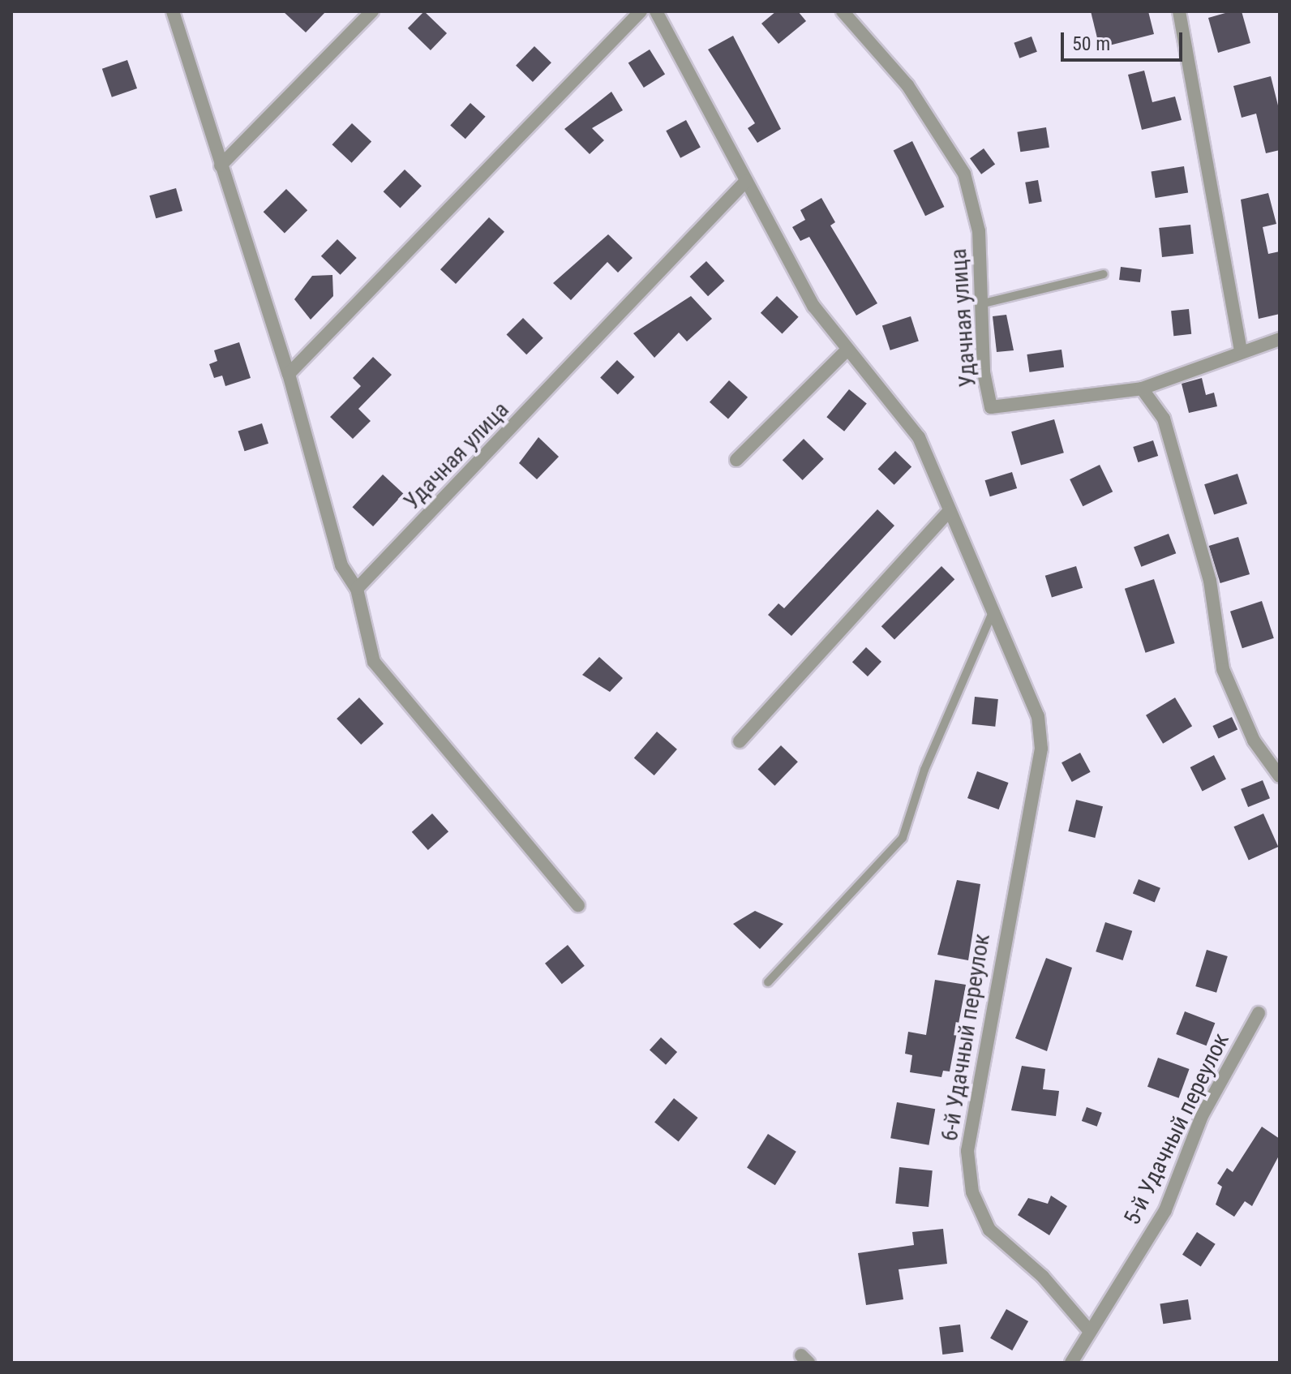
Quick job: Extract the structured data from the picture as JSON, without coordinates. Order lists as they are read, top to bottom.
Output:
{
  "streets": {
    "street": ["Удачная улица", "6-й Удачный переулок", "5-й Удачный переулок"]
  },
  "crossings": [
    ["6-й Удачный переулок", "5-й Удачный переулок"]
  ],
  "scale_bar": "50 m"
}
